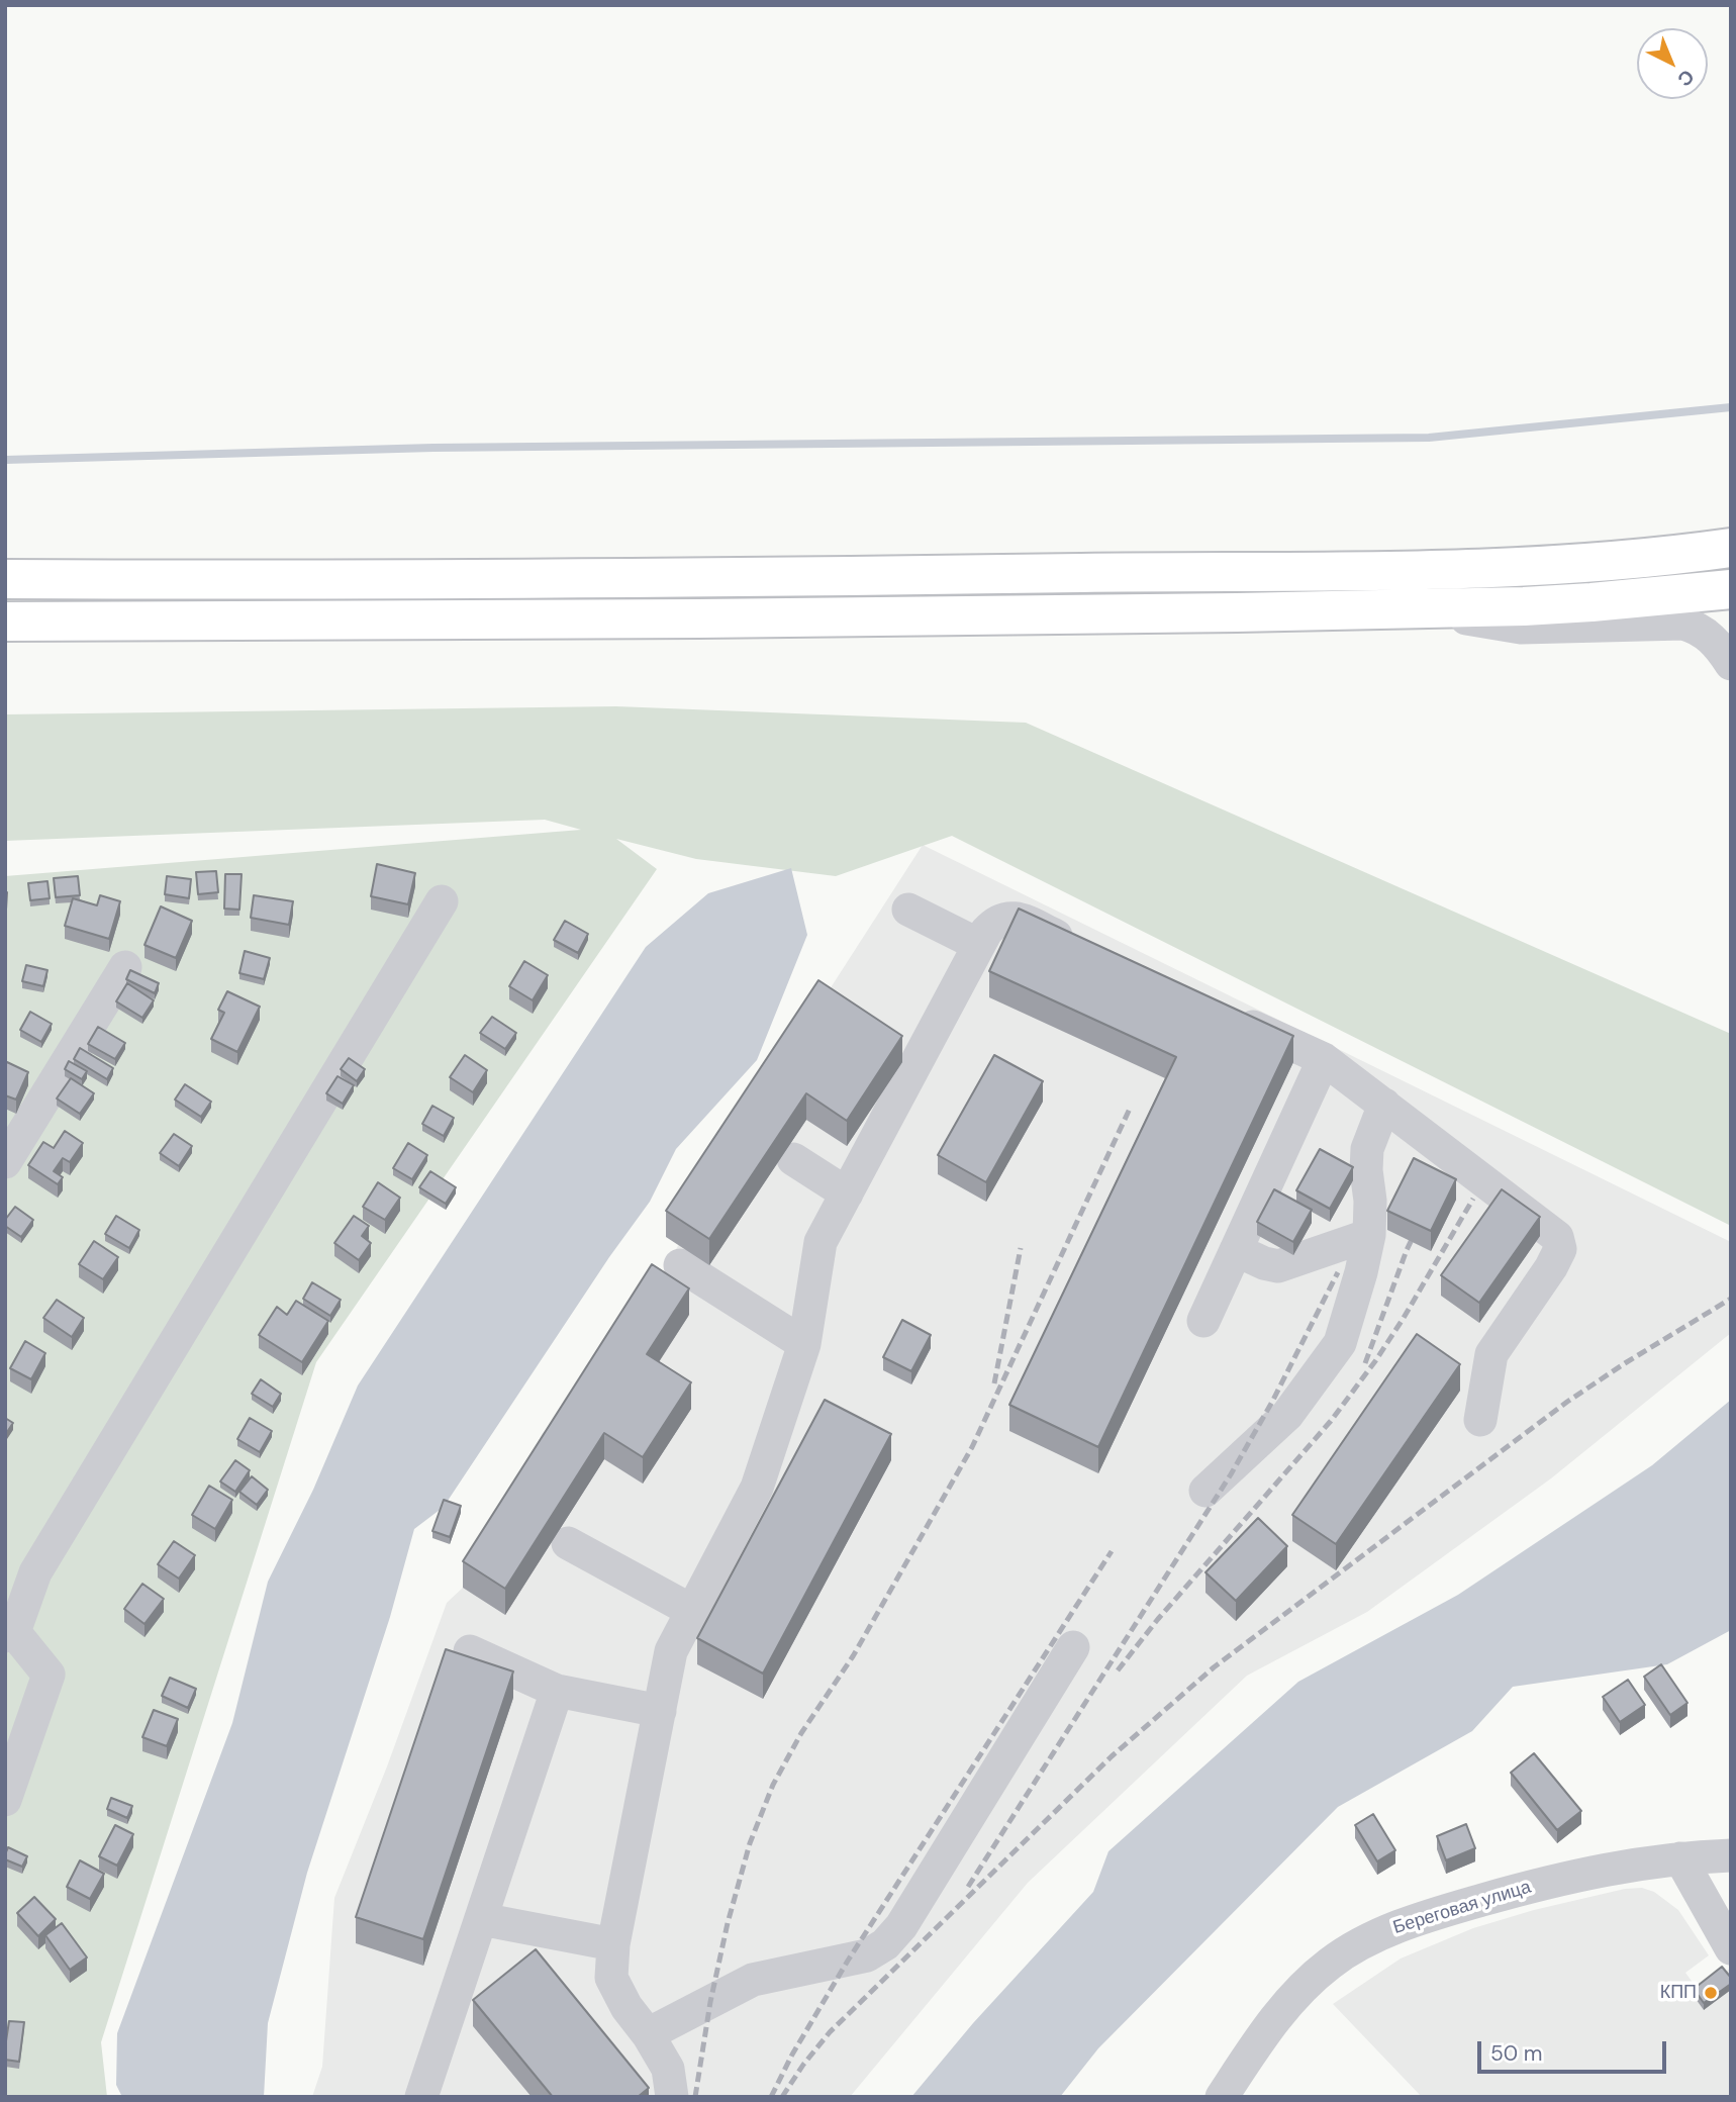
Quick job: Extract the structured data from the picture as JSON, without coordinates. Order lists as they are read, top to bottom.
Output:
{
  "streets": {
    "street": ["Береговая улица"]
  },
  "places": ["КПП"],
  "scale_bar": "50 m",
  "north": "bottom right"
}
